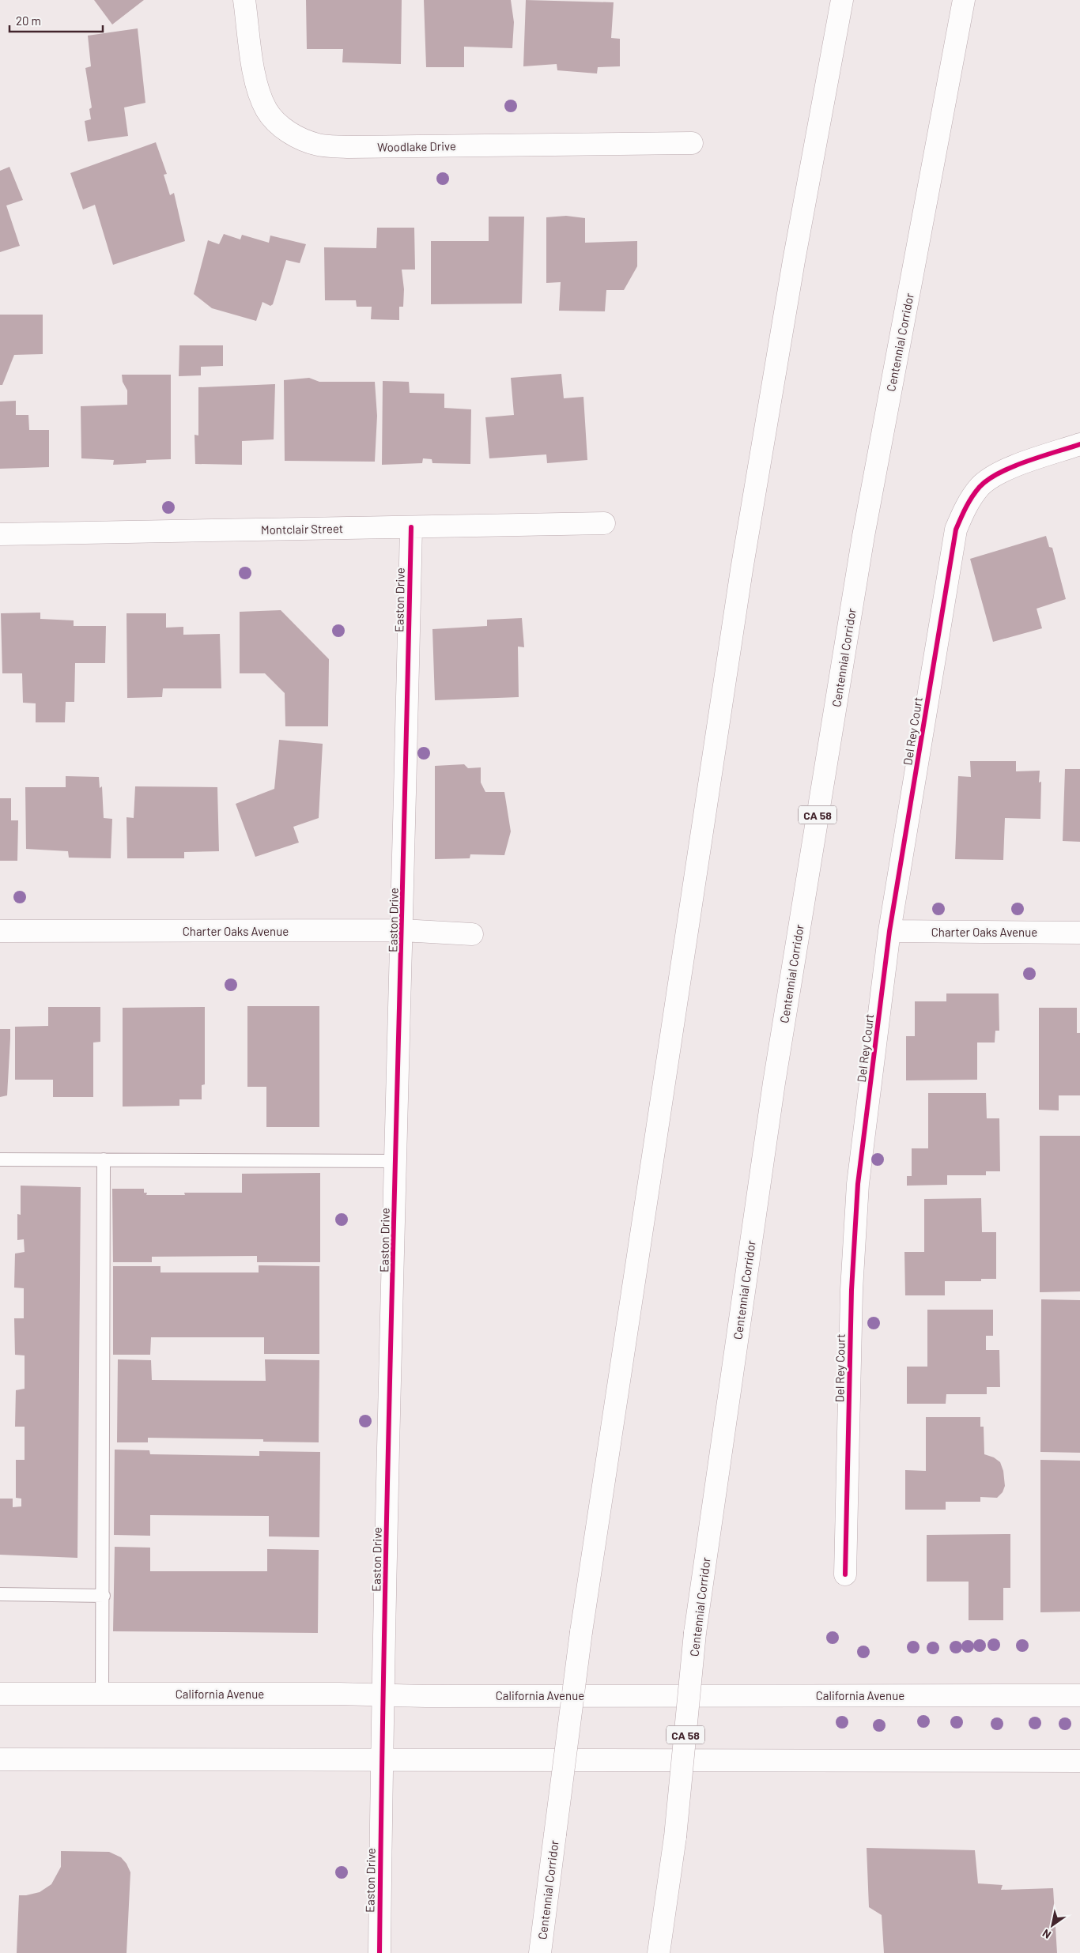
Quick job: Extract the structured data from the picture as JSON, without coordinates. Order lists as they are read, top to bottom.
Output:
{
  "streets": {
    "main road": [
      "Woodlake Drive",
      "Centennial Corridor",
      "Montclair Street",
      "Easton Drive",
      "Del Rey Court",
      "CA 58",
      "Charter Oaks Avenue",
      "California Avenue"
    ]
  },
  "crossings": [
    ["Montclair Street", "Easton Drive"],
    ["Easton Drive", "Charter Oaks Avenue"],
    ["Easton Drive", "California Avenue"],
    ["Del Rey Court", "Charter Oaks Avenue"]
  ],
  "scale_bar": "20 m",
  "north": "bottom left"
}
